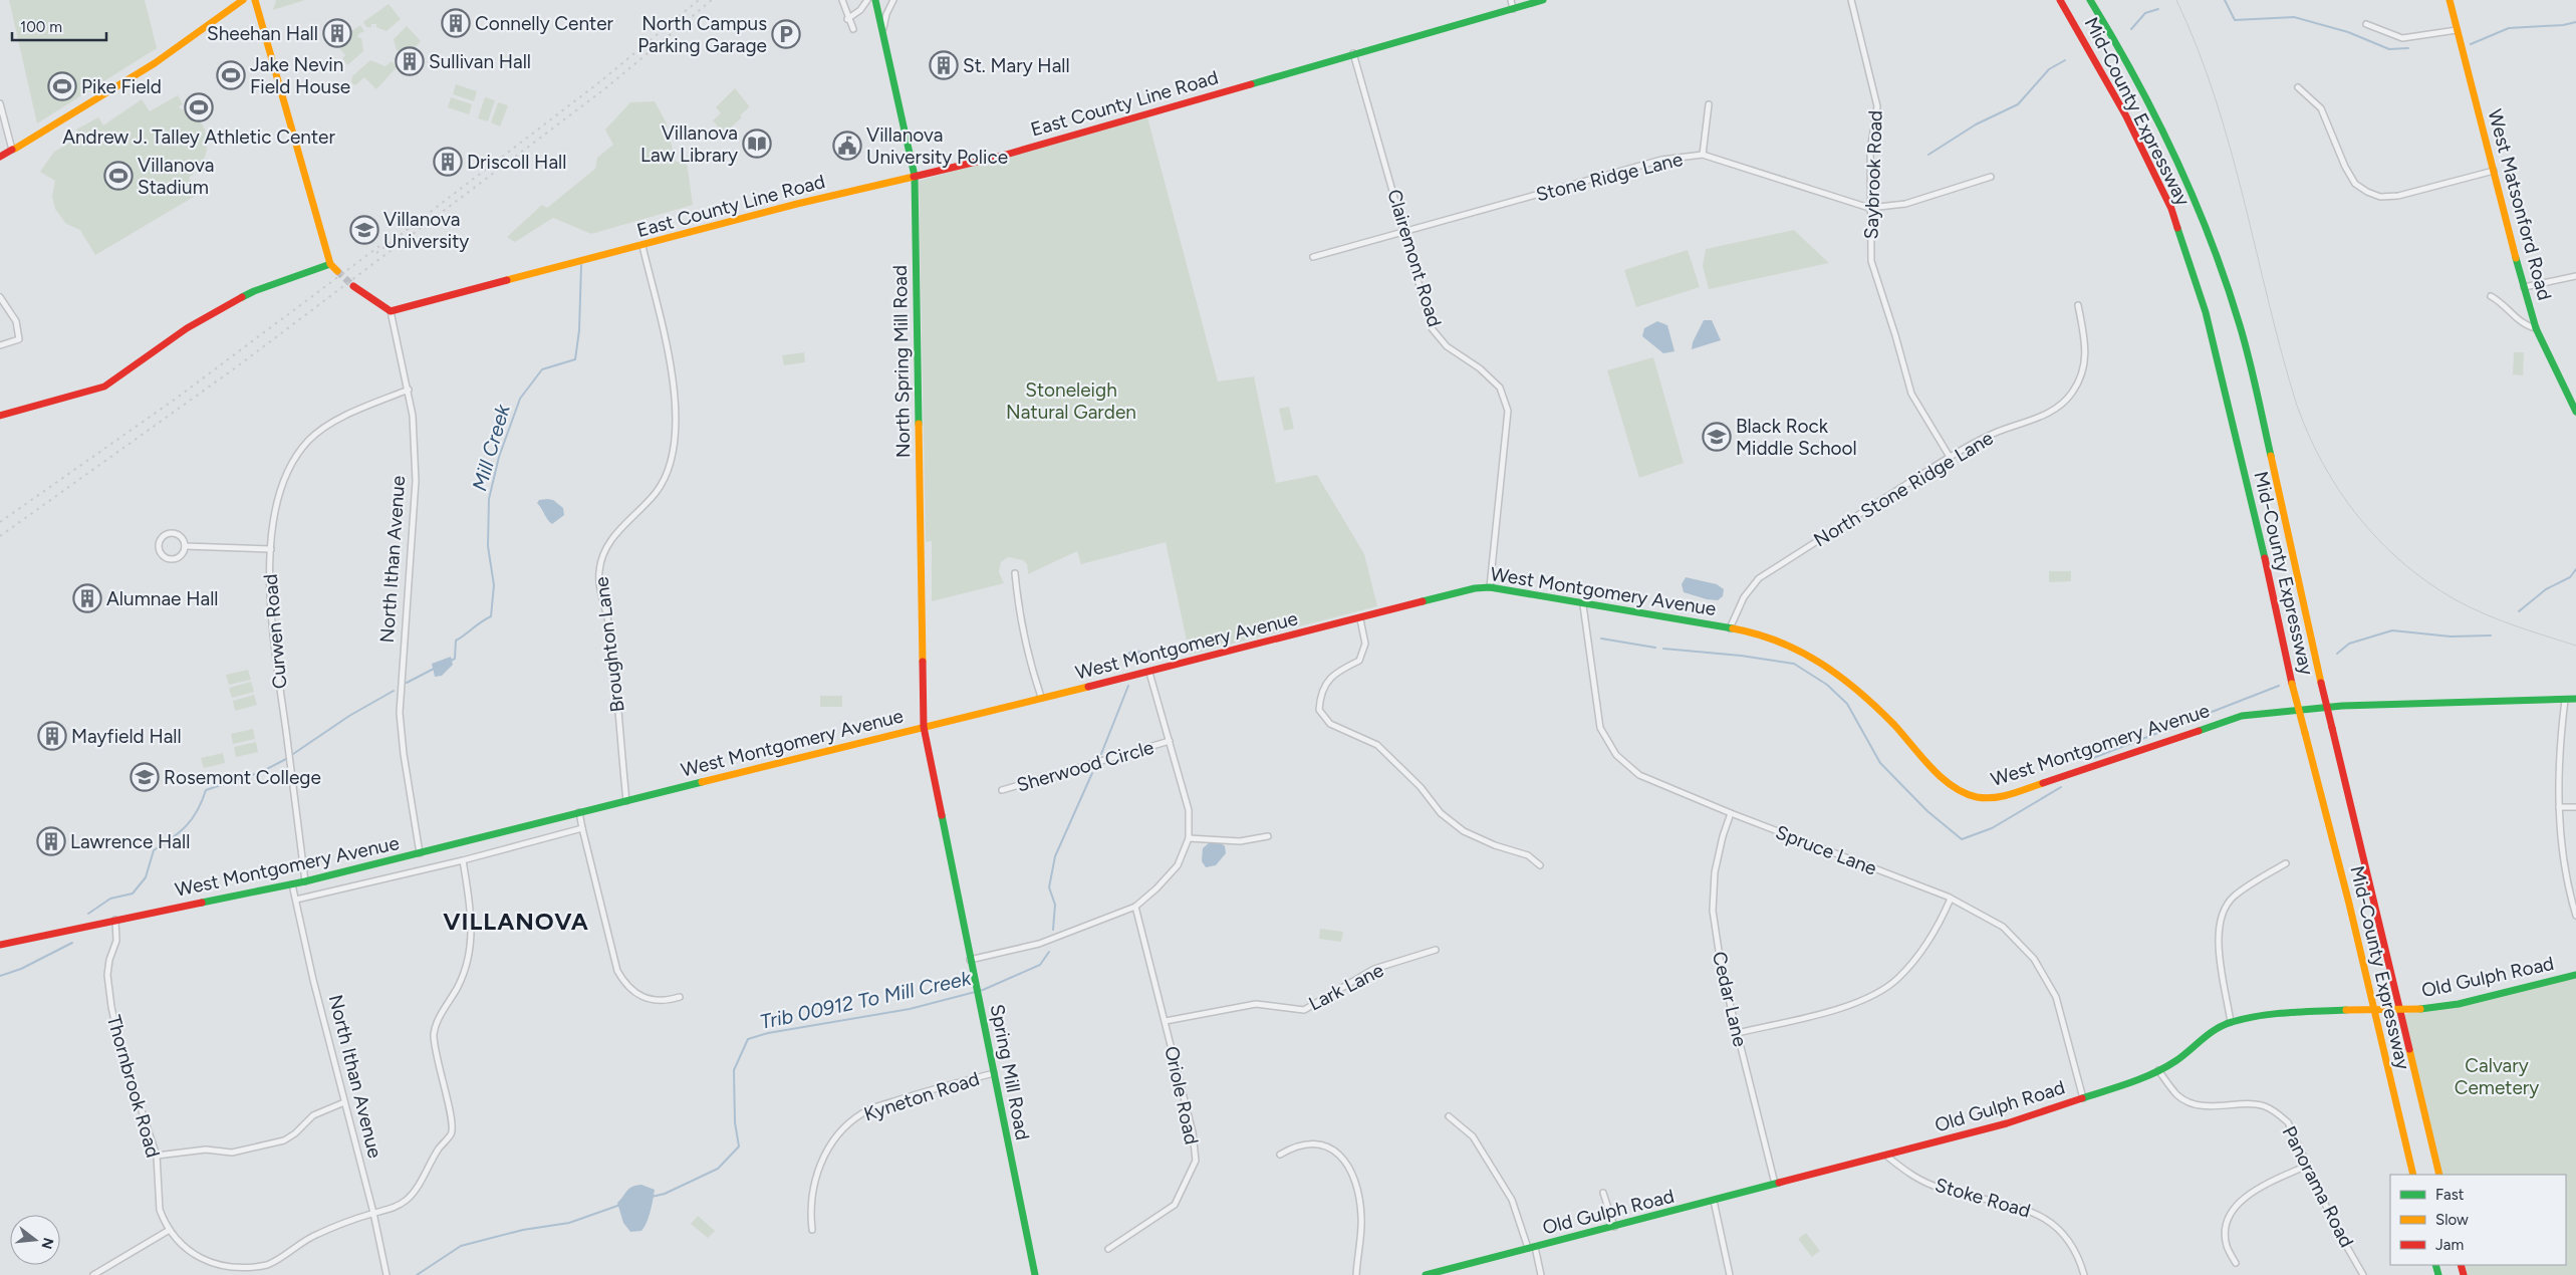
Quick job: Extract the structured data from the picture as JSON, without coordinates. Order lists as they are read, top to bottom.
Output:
{
  "streets": {
    "main road": [
      "East County Line Road",
      "Mid-County Expressway",
      "West Matsonford Road",
      "North Spring Mill Road",
      "West Montgomery Avenue",
      "Old Gulph Road",
      "Spring Mill Road"
    ],
    "street": [
      "Saybrook Road",
      "Stone Ridge Lane",
      "Clairemont Road",
      "North Stone Ridge Lane",
      "North Ithan Avenue",
      "Curwen Road",
      "Broughton Lane",
      "Sherwood Circle",
      "Spruce Lane",
      "Lark Lane",
      "Cedar Lane",
      "Thornbrook Road",
      "Oriole Road",
      "Kyneton Road",
      "Panorama Road",
      "Stoke Road"
    ]
  },
  "crossings": [
    ["East County Line Road", "Clairemont Road"],
    ["East County Line Road", "North Spring Mill Road"],
    ["East County Line Road", "North Ithan Avenue"],
    ["East County Line Road", "Broughton Lane"],
    ["Saybrook Road", "Stone Ridge Lane"],
    ["Saybrook Road", "North Stone Ridge Lane"],
    ["Stone Ridge Lane", "Clairemont Road"],
    ["Clairemont Road", "West Montgomery Avenue"],
    ["North Spring Mill Road", "West Montgomery Avenue"],
    ["North Spring Mill Road", "Spring Mill Road"],
    ["North Stone Ridge Lane", "West Montgomery Avenue"],
    ["North Ithan Avenue", "West Montgomery Avenue"],
    ["North Ithan Avenue", "Curwen Road"],
    ["North Ithan Avenue", "Thornbrook Road"],
    ["West Montgomery Avenue", "Curwen Road"],
    ["West Montgomery Avenue", "Broughton Lane"],
    ["West Montgomery Avenue", "Spruce Lane"],
    ["West Montgomery Avenue", "Spring Mill Road"],
    ["West Montgomery Avenue", "Thornbrook Road"],
    ["Spruce Lane", "Old Gulph Road"],
    ["Spruce Lane", "Cedar Lane"],
    ["Old Gulph Road", "Cedar Lane"],
    ["Old Gulph Road", "Panorama Road"],
    ["Old Gulph Road", "Stoke Road"],
    ["Lark Lane", "Oriole Road"],
    ["Spring Mill Road", "Kyneton Road"]
  ],
  "districts": ["VILLANOVA"],
  "water": ["Mill Creek", "Trib 00912 To Mill Creek"],
  "parks": ["Stoneleigh Natural Garden", "Calvary Cemetery"],
  "places": {
    "building": [
      "Connelly Center",
      "Sheehan Hall",
      "Sullivan Hall",
      "St. Mary Hall",
      "Driscoll Hall",
      "Alumnae Hall",
      "Mayfield Hall",
      "Lawrence Hall"
    ],
    "parking": ["North Campus Parking Garage"],
    "sports": [
      "Jake Nevin Field House",
      "Pike Field",
      "Andrew J. Talley Athletic Center",
      "Villanova Stadium"
    ],
    "library": ["Villanova Law Library"],
    "public building": ["Villanova University Police"],
    "school or university": ["Villanova University", "Black Rock Middle School", "Rosemont College"]
  },
  "legend": ["Fast", "Slow", "Jam"],
  "scale_bar": "100 m",
  "north": "right"
}
